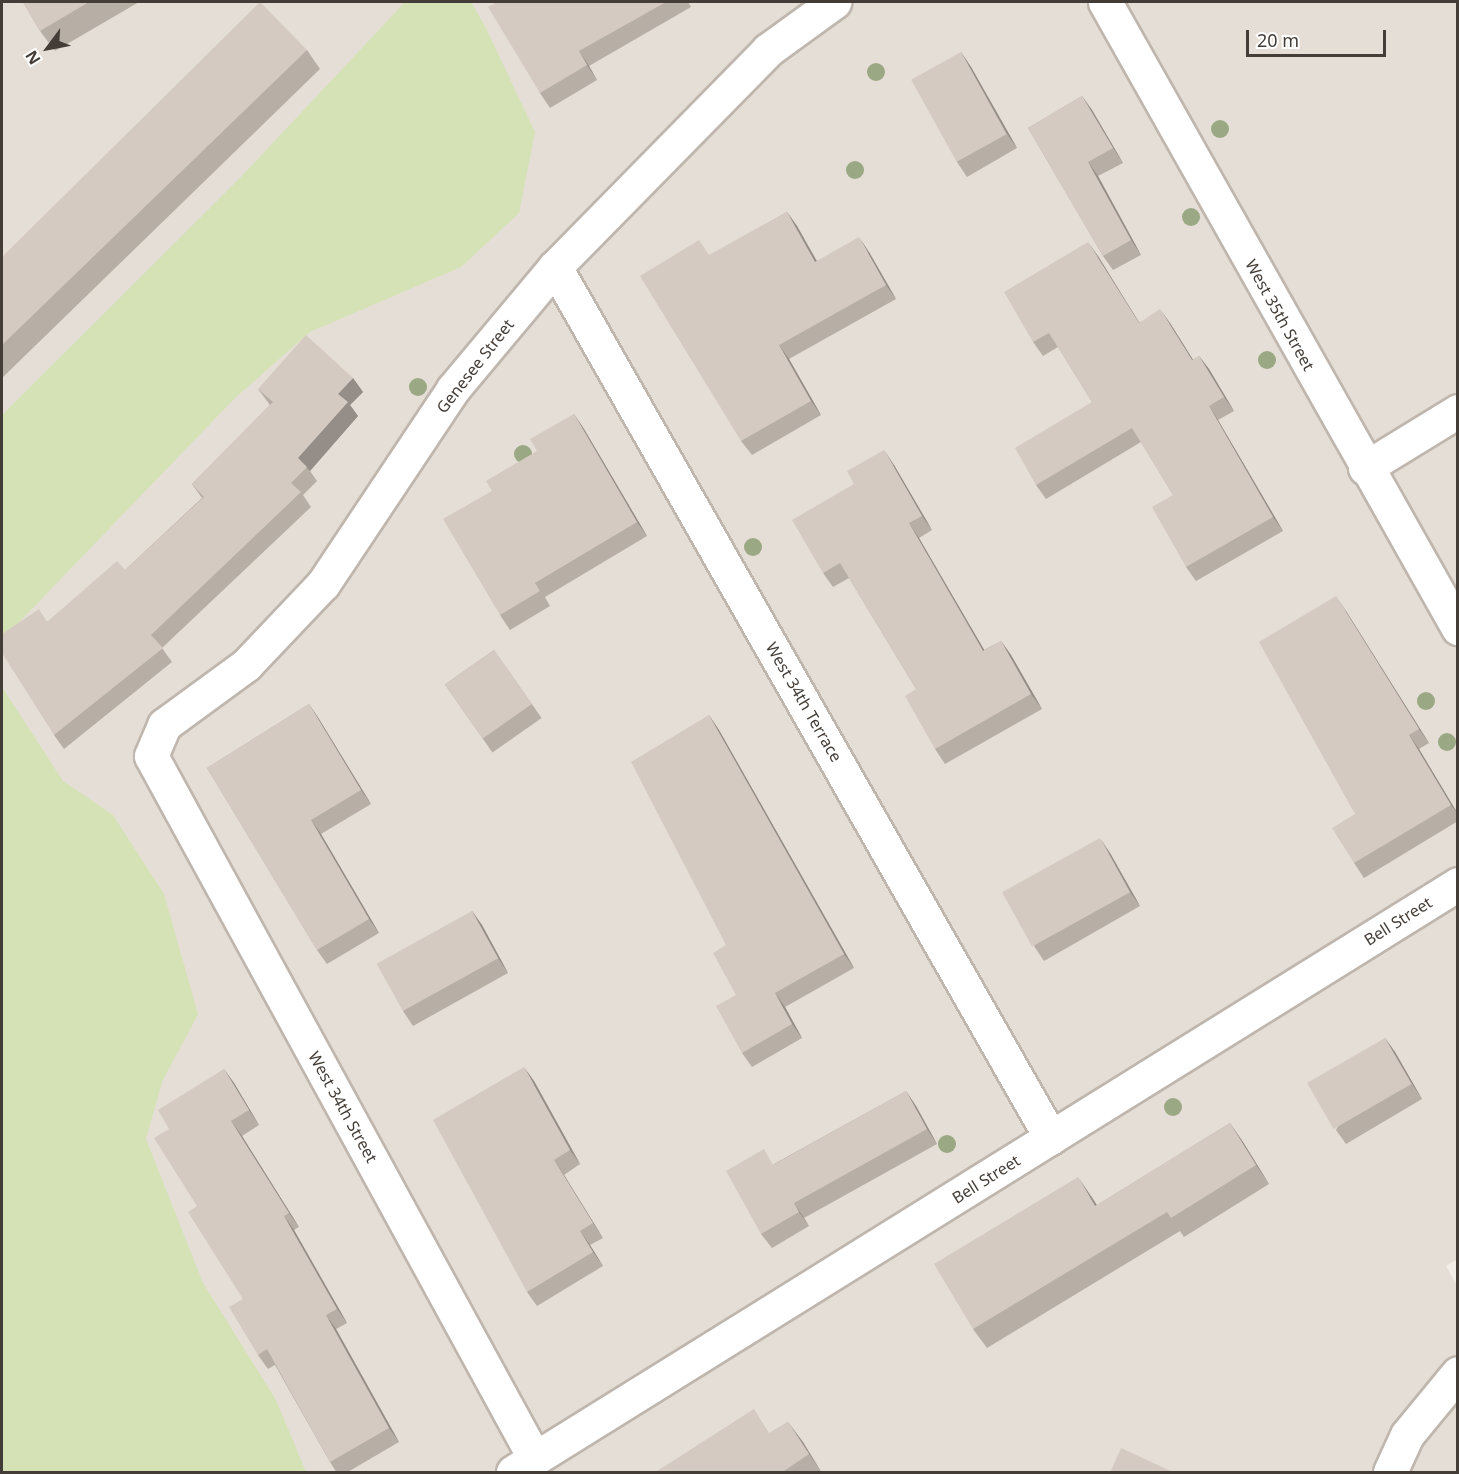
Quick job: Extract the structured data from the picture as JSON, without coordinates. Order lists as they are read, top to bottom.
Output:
{
  "streets": {
    "street": [
      "West 35th Street",
      "Genesee Street",
      "West 34th Terrace",
      "Bell Street",
      "West 34th Street"
    ]
  },
  "crossings": [
    ["Genesee Street", "West 34th Terrace"],
    ["Genesee Street", "West 34th Street"],
    ["West 34th Terrace", "Bell Street"],
    ["Bell Street", "West 34th Street"]
  ],
  "scale_bar": "20 m",
  "north": "bottom left"
}
